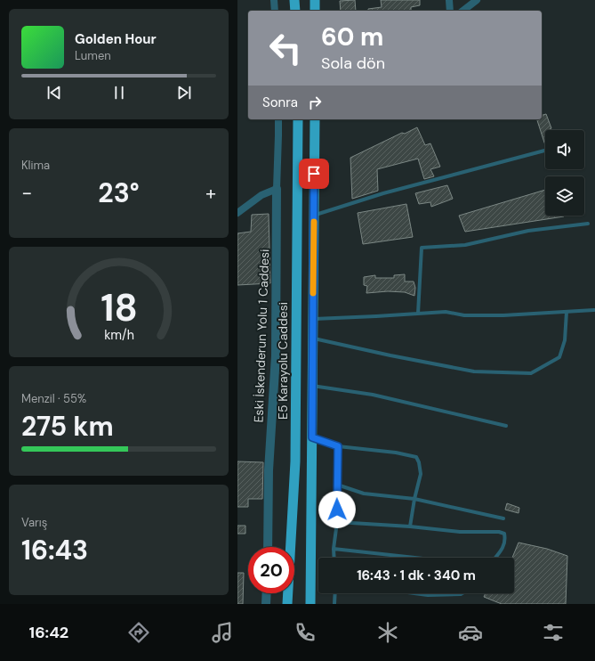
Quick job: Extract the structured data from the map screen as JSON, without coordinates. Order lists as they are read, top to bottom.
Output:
{
  "streets": {
    "highway": ["E5 Karayolu Caddesi"],
    "street": ["Eski İskenderun Yolu 1 Caddesi"]
  },
  "page": {
    "turn": ["60 m", "Sola dön"],
    "song": ["Golden Hour", "Lumen"],
    "then": "Sonra",
    "tile": [
      "Klima",
      ["Menzil · 55%", "275 km"],
      ["Varış", "16:43"]
    ],
    "heat": ["−", "23°", "+"],
    "limit": "20",
    "trip": "16:43 · 1 dk · 340 m",
    "tabs": "16:42",
    "gauge": ["18", "km/h"]
  }
}
